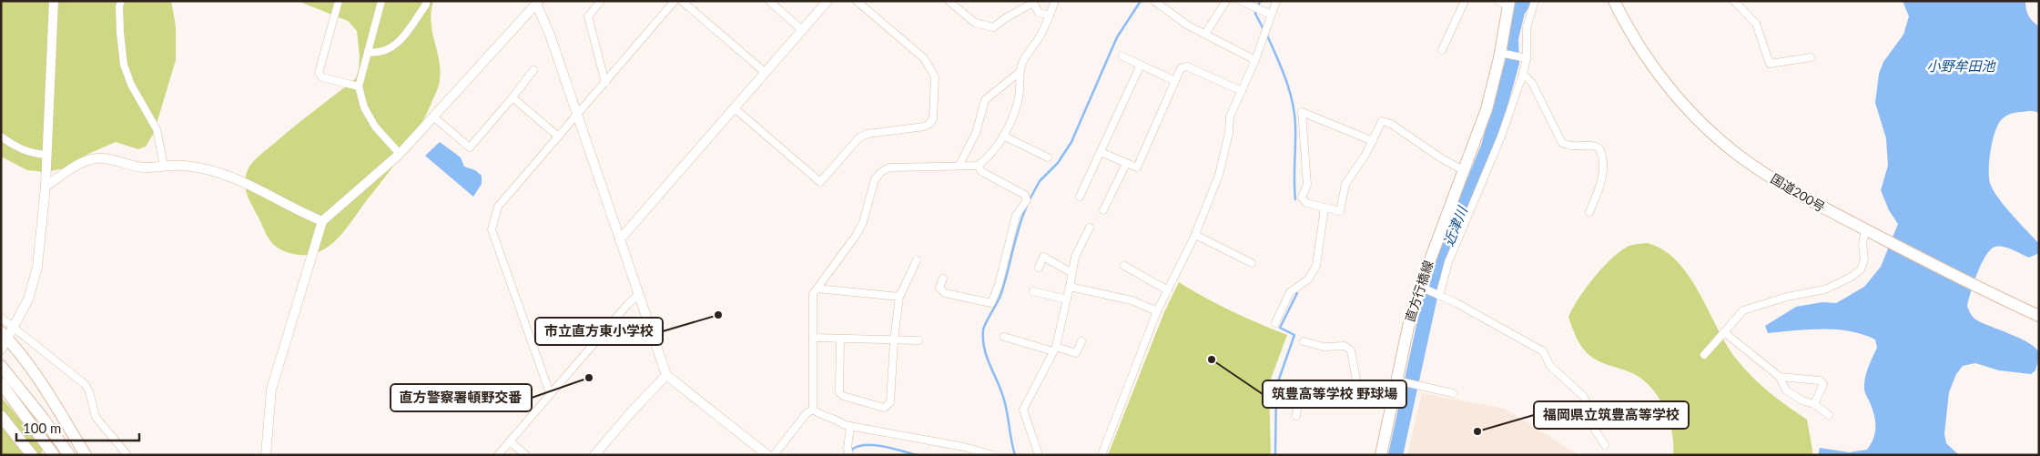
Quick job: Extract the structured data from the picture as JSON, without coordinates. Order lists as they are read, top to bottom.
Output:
{
  "streets": {
    "main road": ["国道200号", "直方行橋線"]
  },
  "water": ["小野牟田池", "近津川"],
  "places": [
    "市立直方東小学校",
    "筑豊高等学校 野球場",
    "直方警察署頓野交番",
    "福岡県立筑豊高等学校"
  ],
  "scale_bar": "100 m"
}
